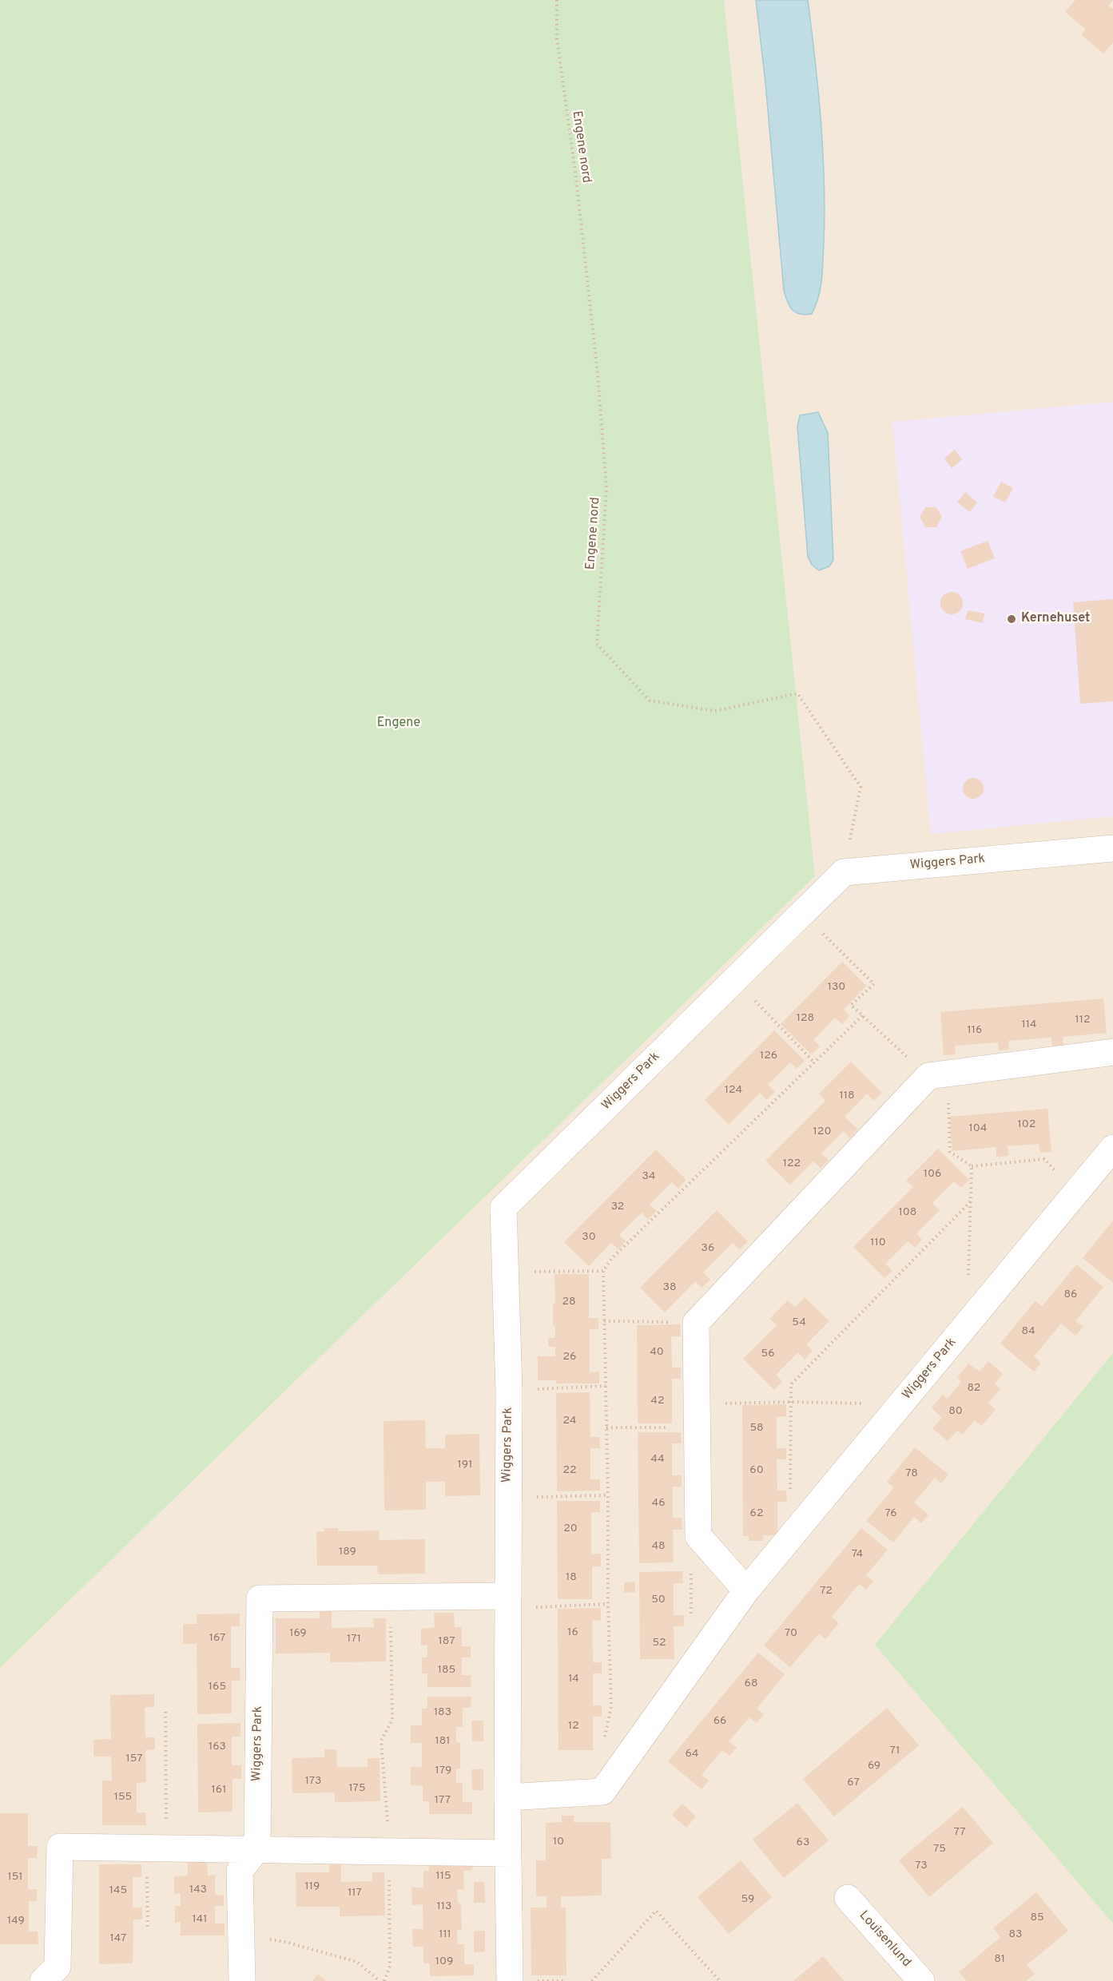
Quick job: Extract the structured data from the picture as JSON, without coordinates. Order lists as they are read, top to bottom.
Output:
{
  "streets": {
    "street": ["Wiggers Park", "Louisenlund"],
    "path": ["Engene nord"]
  },
  "crossings": [
    ["Engene nord", "Wiggers Park"]
  ],
  "parks": ["Engene"],
  "places": ["Kernehuset"],
  "house_numbers": [
    "130",
    "128",
    "112",
    "114",
    "116",
    "126",
    "124",
    "118",
    "102",
    "104",
    "120",
    "122",
    "106",
    "34",
    "32",
    "108",
    "30",
    "110",
    "36",
    "38",
    "86",
    "28",
    "54",
    "84",
    "40",
    "56",
    "26",
    "82",
    "42",
    "80",
    "24",
    "58",
    "44",
    "191",
    "22",
    "60",
    "78",
    "46",
    "62",
    "76",
    "20",
    "48",
    "189",
    "74",
    "18",
    "72",
    "50",
    "16",
    "169",
    "70",
    "167",
    "171",
    "187",
    "52",
    "185",
    "14",
    "68",
    "165",
    "183",
    "66",
    "12",
    "181",
    "163",
    "71",
    "64",
    "157",
    "69",
    "179",
    "173",
    "67",
    "175",
    "161",
    "155",
    "177",
    "77",
    "10",
    "63",
    "75",
    "73",
    "115",
    "151",
    "119",
    "143",
    "145",
    "117",
    "59",
    "113",
    "85",
    "141",
    "149",
    "111",
    "83",
    "147",
    "81",
    "109"
  ]
}
